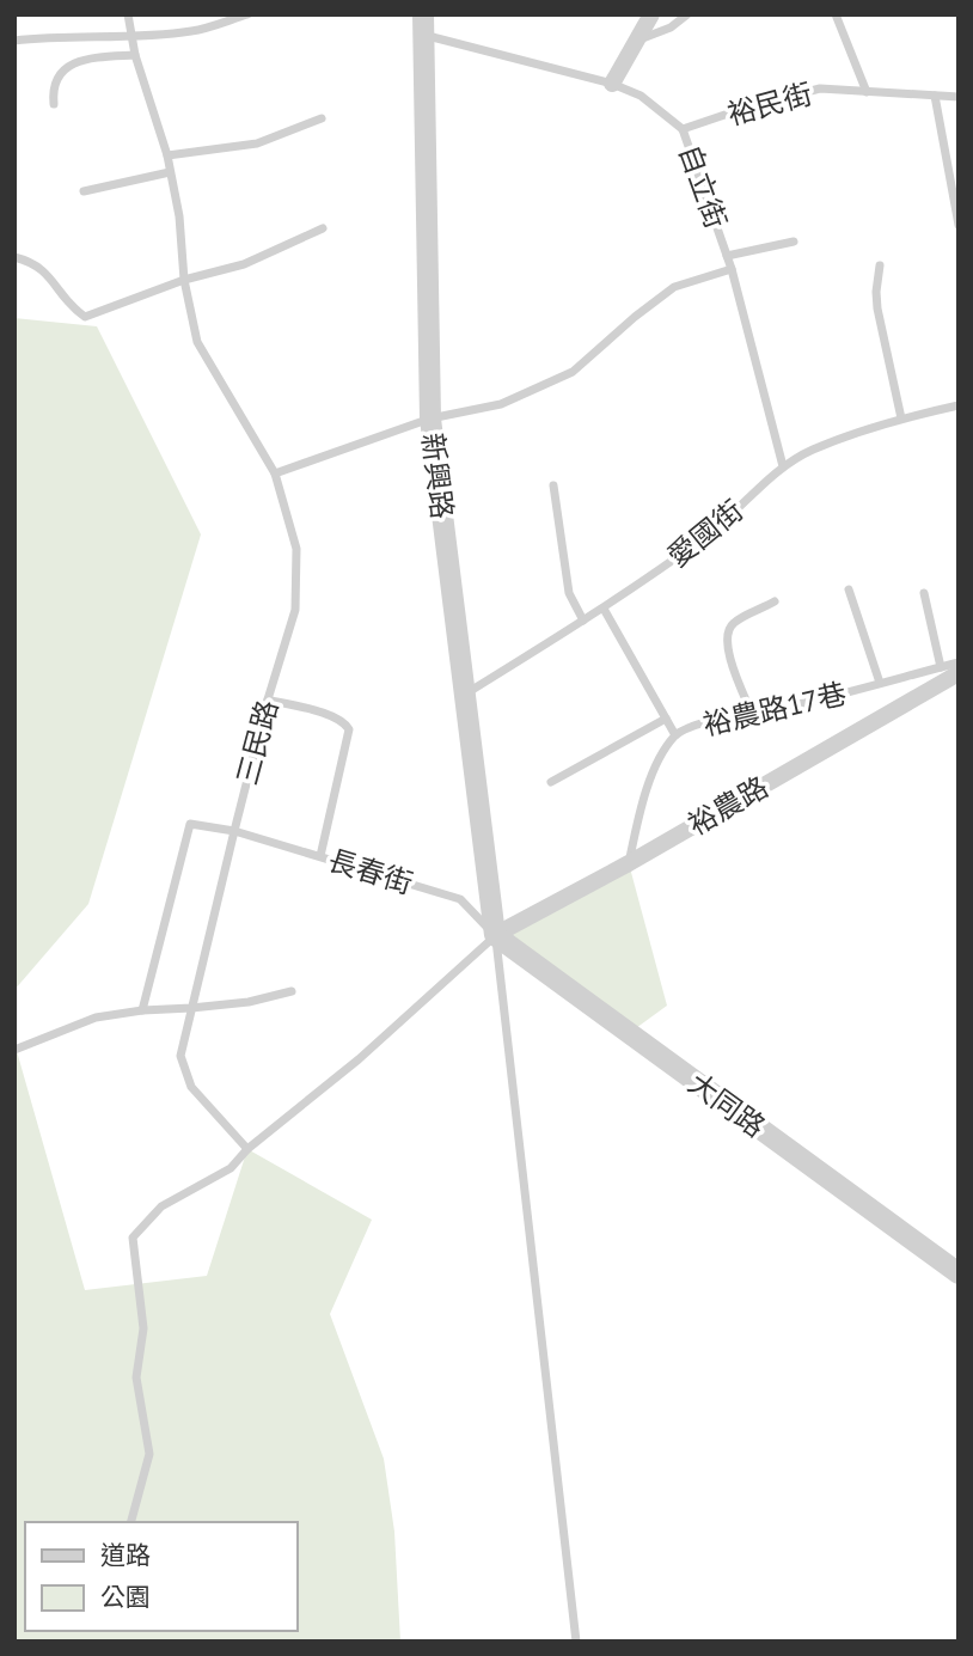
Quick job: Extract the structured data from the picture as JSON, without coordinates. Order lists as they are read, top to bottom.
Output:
{
  "streets": {
    "street": ["新興路", "裕農路", "大同路"],
    "lane": [
      "裕民街",
      "自立街",
      "愛國街",
      "裕農路17巷",
      "三民路",
      "長春街"
    ]
  },
  "crossings": [
    ["裕民街", "自立街"],
    ["自立街", "新興路"],
    ["自立街", "愛國街"],
    ["新興路", "愛國街"],
    ["新興路", "裕農路"],
    ["新興路", "長春街"],
    ["新興路", "大同路"],
    ["裕農路17巷", "裕農路"],
    ["三民路", "長春街"],
    ["裕農路", "長春街"],
    ["裕農路", "大同路"],
    ["長春街", "大同路"]
  ],
  "legend": ["道路", "公園"]
}
